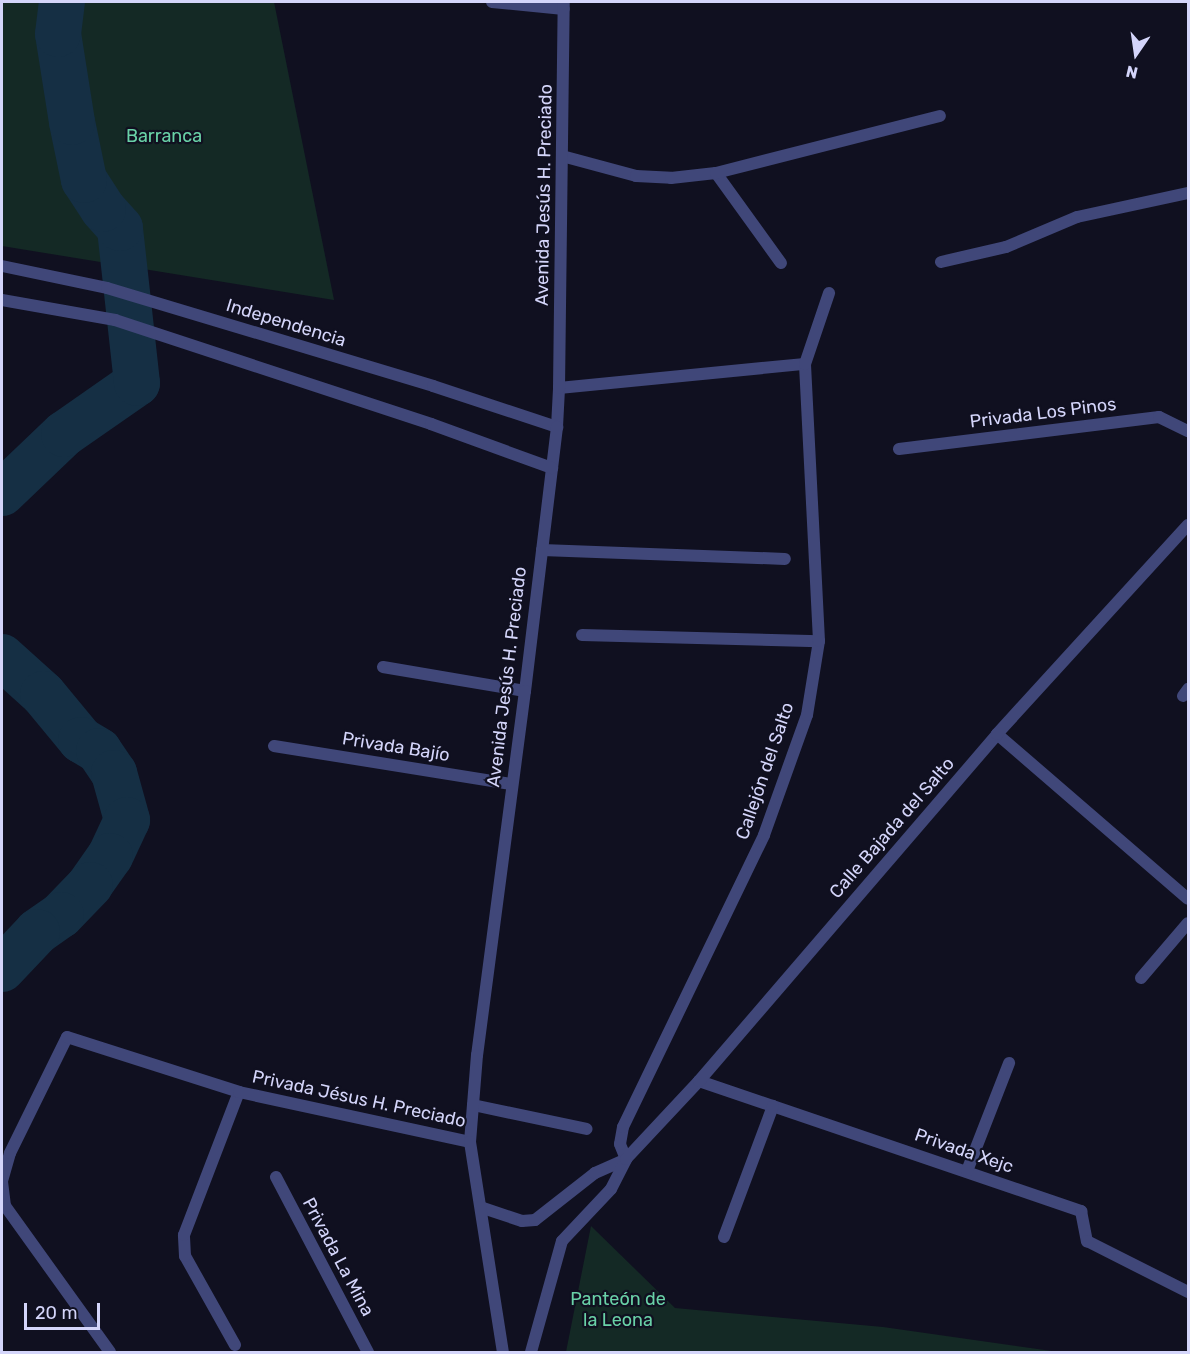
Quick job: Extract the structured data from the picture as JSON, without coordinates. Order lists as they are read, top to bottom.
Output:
{
  "streets": {
    "street": [
      "Avenida Jesús H. Preciado",
      "Independencia",
      "Privada Los Pinos",
      "Privada Bajío",
      "Callejón del Salto",
      "Calle Bajada del Salto",
      "Privada Jésus H. Preciado",
      "Privada Xejc",
      "Privada La Mina"
    ]
  },
  "crossings": [
    ["Avenida Jesús H. Preciado", "Independencia"],
    ["Avenida Jesús H. Preciado", "Privada Bajío"],
    ["Avenida Jesús H. Preciado", "Calle Bajada del Salto"],
    ["Avenida Jesús H. Preciado", "Privada Jésus H. Preciado"],
    ["Callejón del Salto", "Calle Bajada del Salto"],
    ["Calle Bajada del Salto", "Privada Xejc"]
  ],
  "parks": ["Barranca", "Panteón de la Leona"],
  "scale_bar": "20 m",
  "north": "bottom"
}
